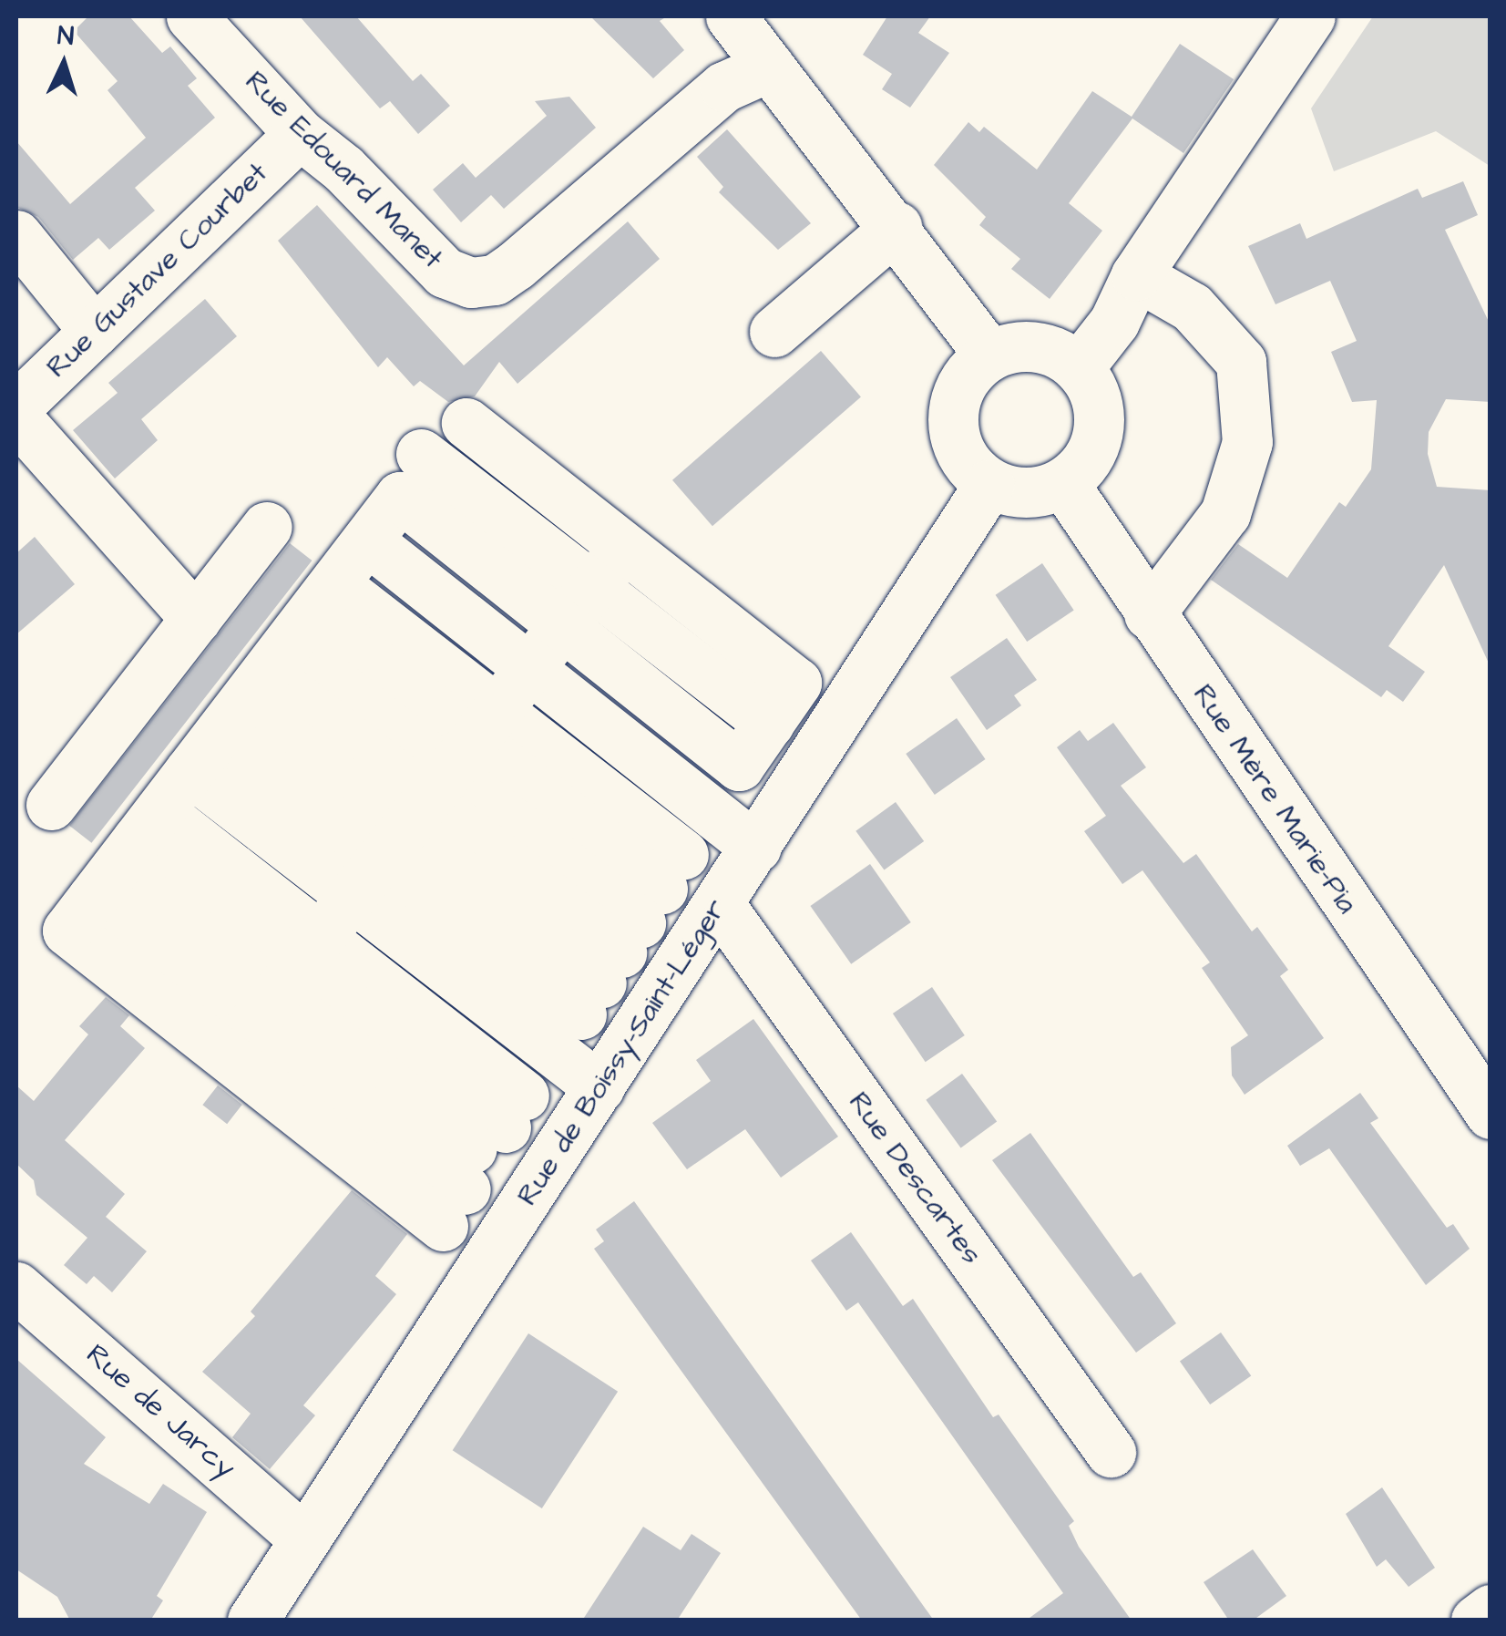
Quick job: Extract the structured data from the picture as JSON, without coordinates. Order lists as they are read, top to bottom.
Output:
{
  "streets": {
    "street": [
      "Rue Edouard Manet",
      "Rue Gustave Courbet",
      "Rue Mère Marie-Pia",
      "Rue de Boissy-Saint-Léger",
      "Rue Descartes",
      "Rue de Jarcy"
    ]
  },
  "crossings": [
    ["Rue Edouard Manet", "Rue Gustave Courbet"],
    ["Rue Mère Marie-Pia", "Rue de Boissy-Saint-Léger"],
    ["Rue de Boissy-Saint-Léger", "Rue Descartes"],
    ["Rue de Boissy-Saint-Léger", "Rue de Jarcy"]
  ],
  "north": "top"
}
